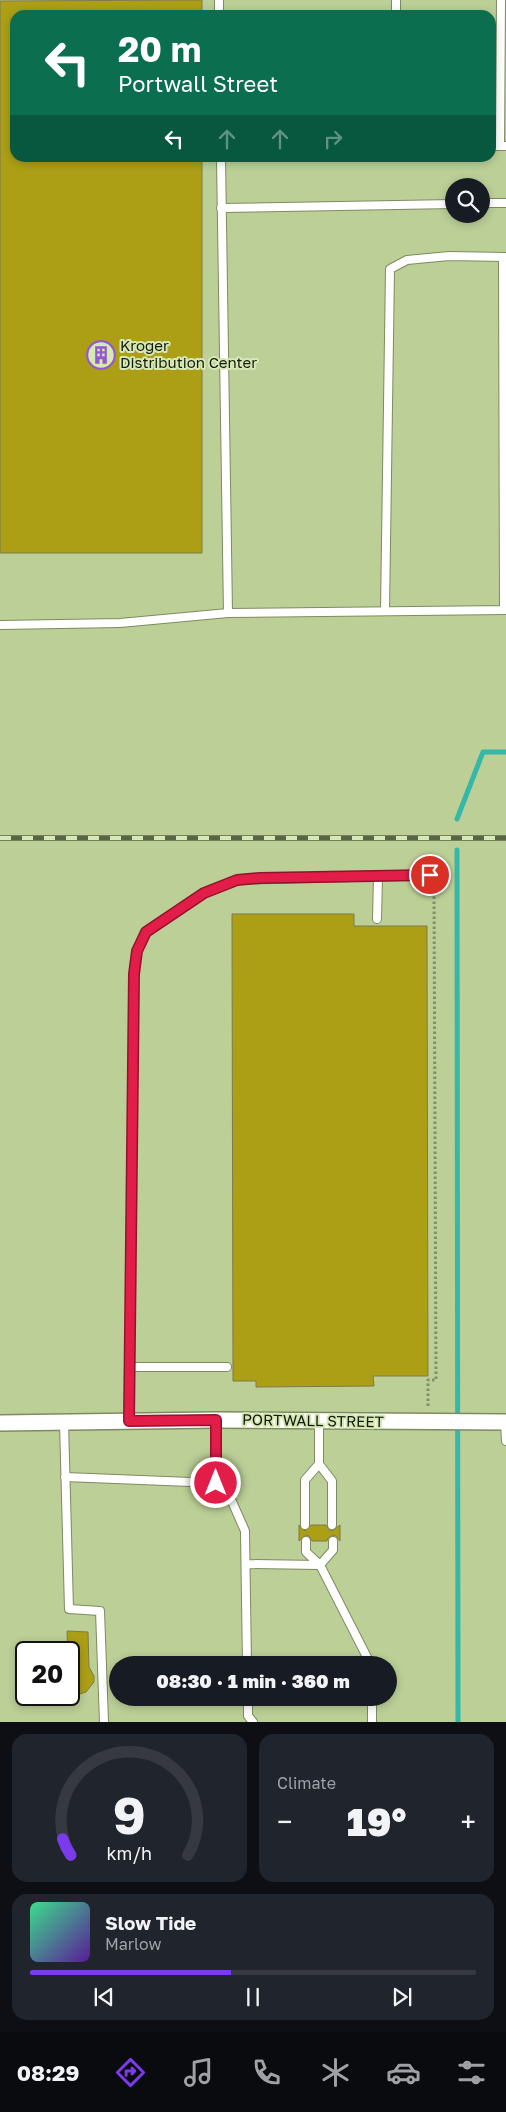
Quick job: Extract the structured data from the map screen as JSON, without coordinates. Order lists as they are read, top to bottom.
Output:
{
  "streets": {
    "street": ["PORTWALL STREET"]
  },
  "places": {
    "building": ["Kroger Distribution Center"]
  },
  "page": {
    "turn": ["20 m", "Portwall Street"],
    "limit": "20",
    "trip": "08:30 · 1 min · 360 m",
    "tile": "Climate",
    "heat": ["−", "19°", "+"],
    "song": ["Slow Tide", "Marlow"],
    "tabs": "08:29",
    "gauge": ["9", "km/h"]
  }
}
